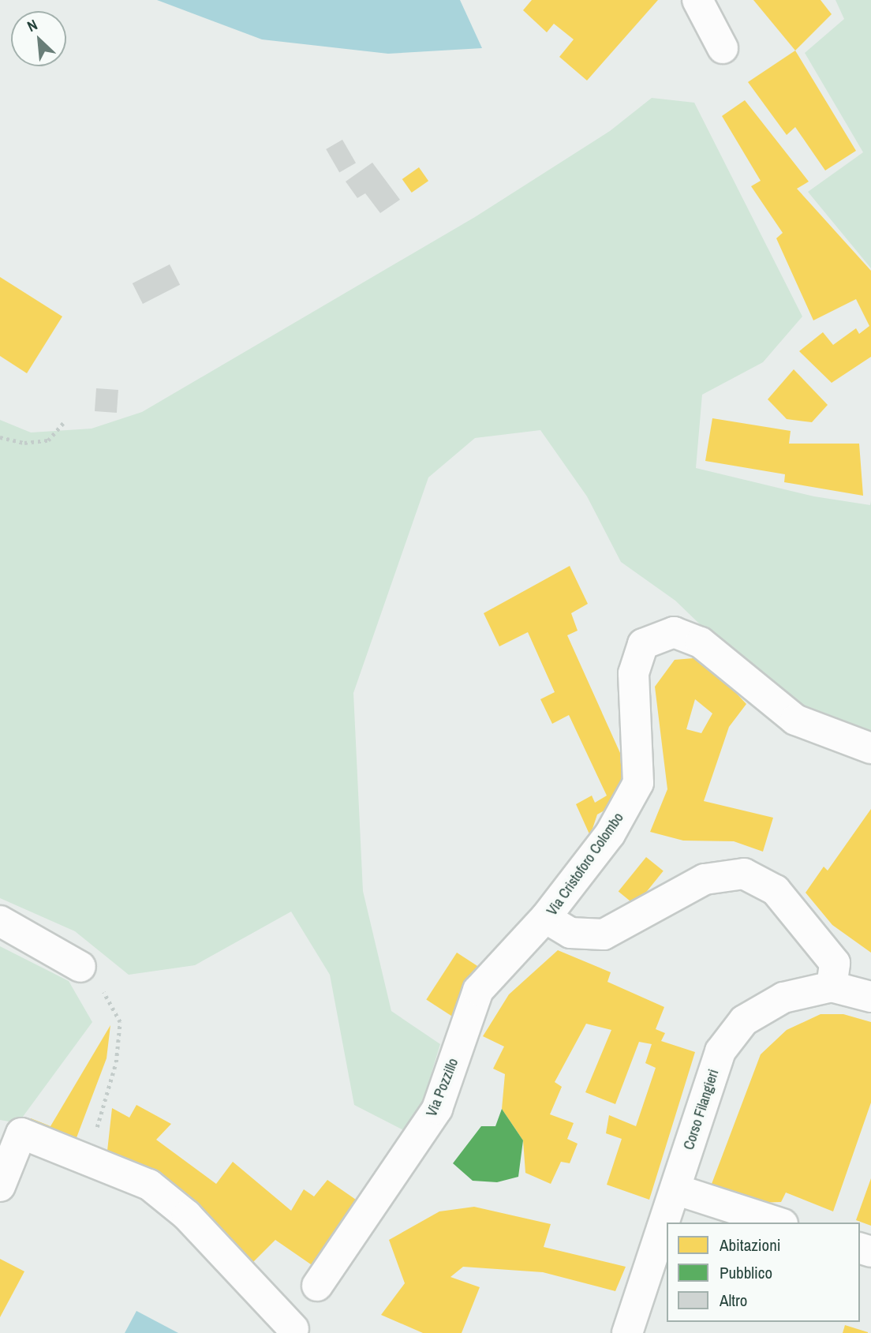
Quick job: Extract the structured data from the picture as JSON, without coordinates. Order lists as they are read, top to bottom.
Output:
{
  "streets": {
    "street": ["Via Cristoforo Colombo", "Via Pozzillo", "Corso Filangieri"]
  },
  "crossings": [
    ["Via Cristoforo Colombo", "Via Pozzillo"],
    ["Via Cristoforo Colombo", "Corso Filangieri"]
  ],
  "legend": ["Abitazioni", "Pubblico", "Altro"],
  "north": "top left"
}
